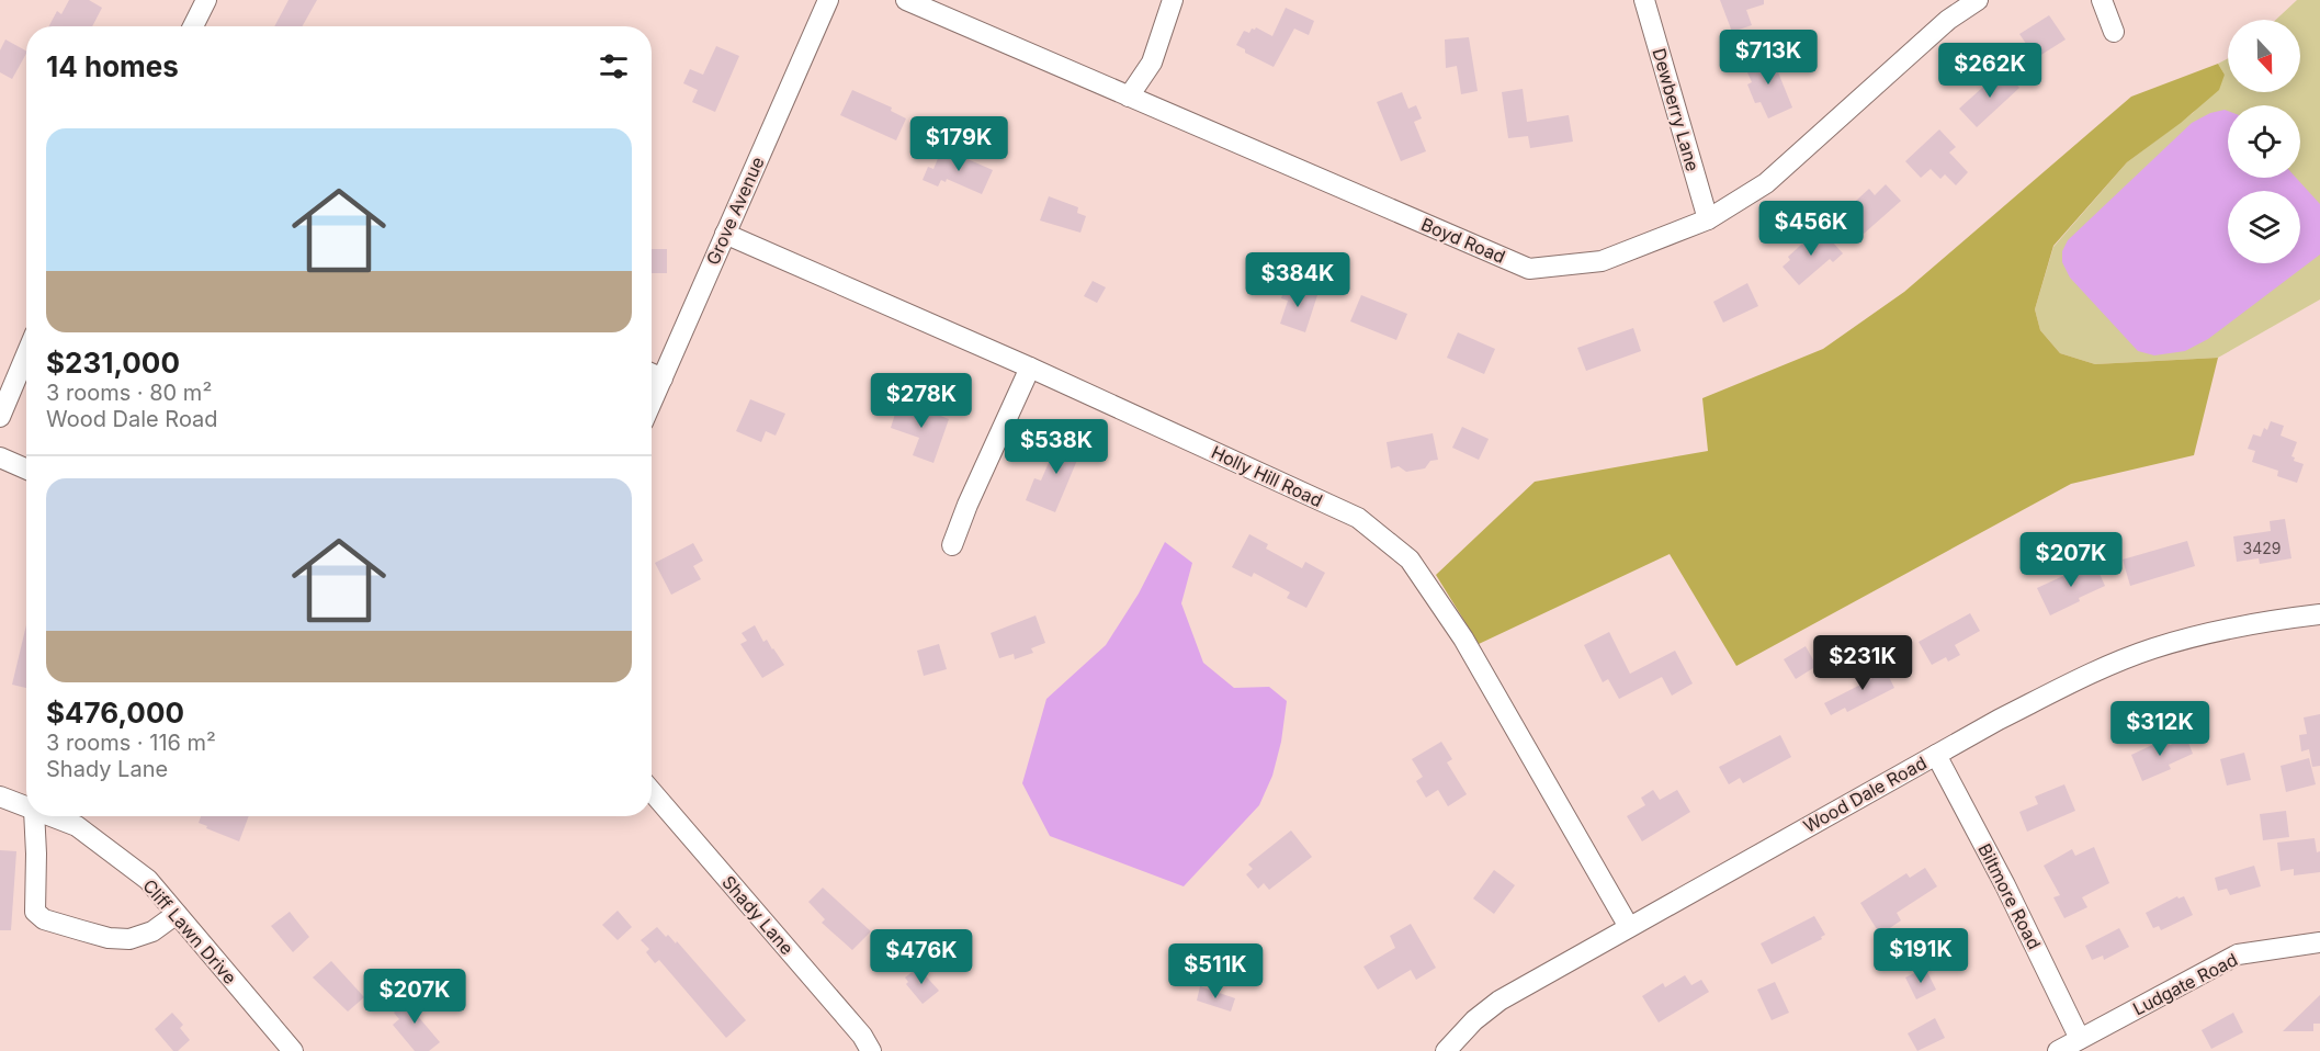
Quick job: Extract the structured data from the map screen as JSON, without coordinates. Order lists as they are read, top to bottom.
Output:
{
  "streets": {
    "street": [
      "Dewberry Lane",
      "Grove Avenue",
      "Boyd Road",
      "Holly Hill Road",
      "Wood Dale Road",
      "Biltmore Road",
      "Shady Lane",
      "Cliff Lawn Drive",
      "Ludgate Road"
    ]
  },
  "crossings": [
    ["Dewberry Lane", "Boyd Road"],
    ["Grove Avenue", "Holly Hill Road"],
    ["Holly Hill Road", "Wood Dale Road"],
    ["Wood Dale Road", "Biltmore Road"],
    ["Biltmore Road", "Ludgate Road"]
  ],
  "house_numbers": ["3429"],
  "north": "bottom",
  "page": {
    "heading": "14 homes",
    "price": [
      "$713K",
      "$262K",
      "$179K",
      "$456K",
      "$384K",
      "$278K",
      "$538K",
      "$207K",
      "$231K",
      "$312K",
      "$191K",
      "$476K",
      "$511K",
      "$207K"
    ],
    "list": [
      {
        "name": "$231,000",
        "note": "3 rooms · 80 m² · Wood Dale Road"
      },
      {
        "name": "$476,000",
        "note": "3 rooms · 116 m² · Shady Lane"
      }
    ]
  }
}
